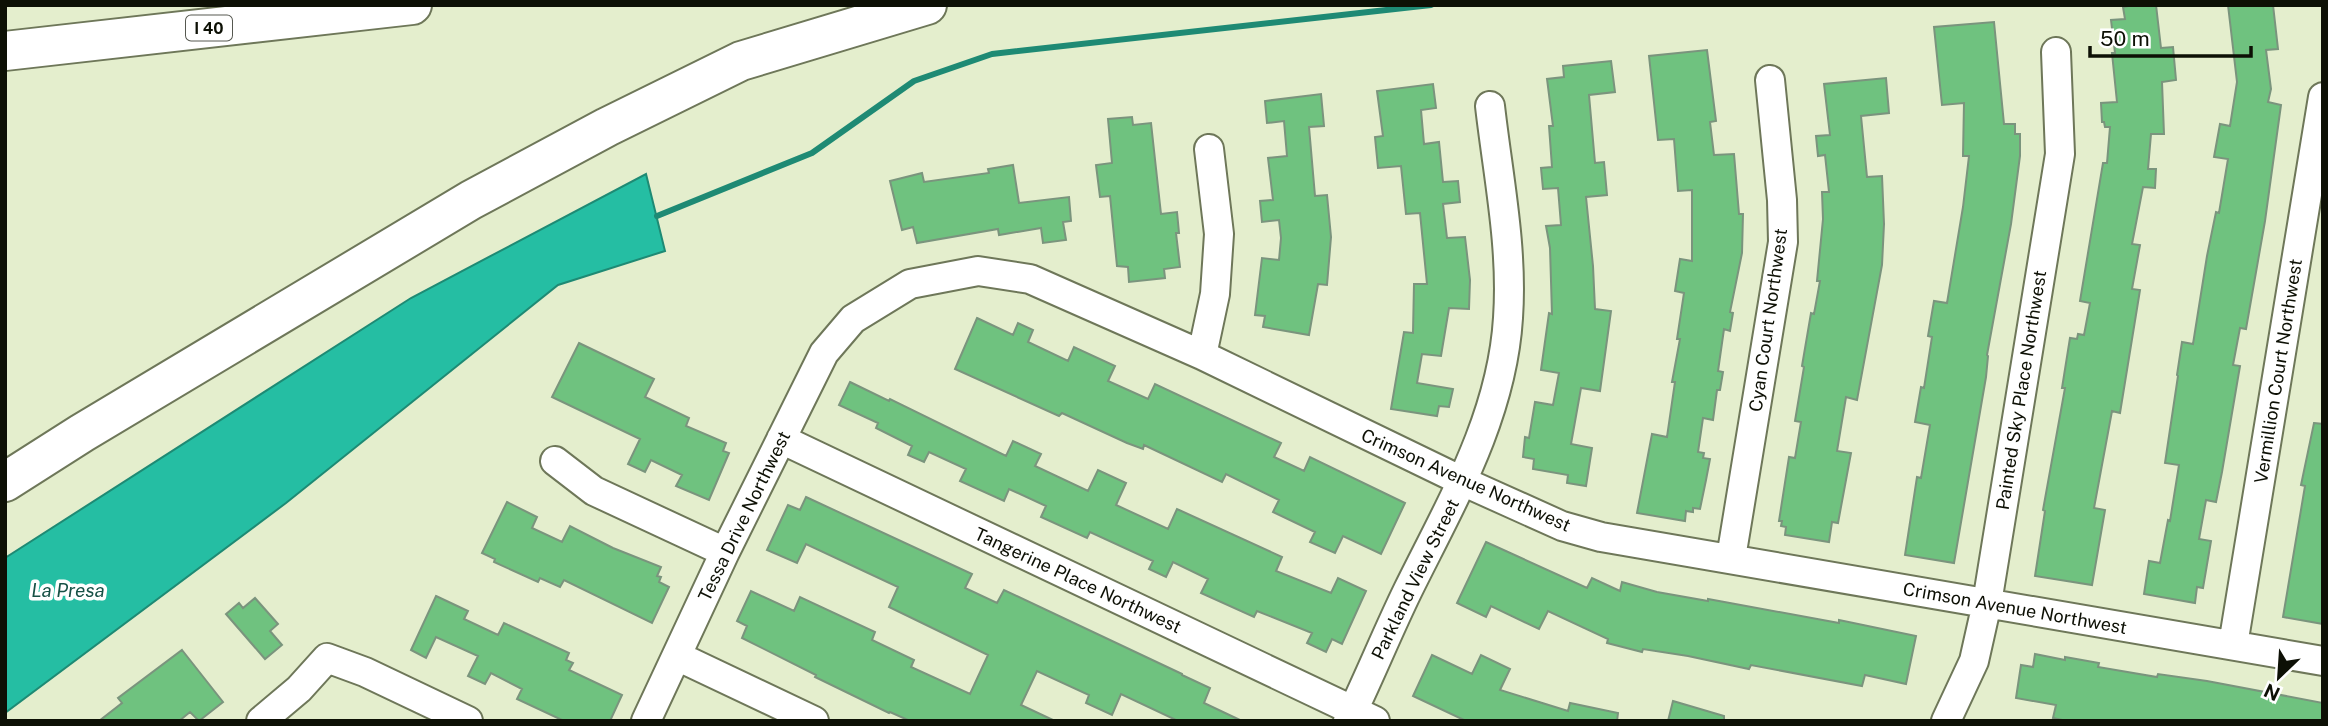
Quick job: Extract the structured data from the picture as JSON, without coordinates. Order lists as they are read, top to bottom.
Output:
{
  "streets": {
    "highway": ["I 40"],
    "street": [
      "Cyan Court Northwest",
      "Vermillion Court Northwest",
      "Painted Sky Place Northwest",
      "Crimson Avenue Northwest",
      "Tessa Drive Northwest",
      "Parkland View Street",
      "Tangerine Place Northwest"
    ]
  },
  "crossings": [
    ["Cyan Court Northwest", "Crimson Avenue Northwest"],
    ["Vermillion Court Northwest", "Crimson Avenue Northwest"],
    ["Painted Sky Place Northwest", "Crimson Avenue Northwest"],
    ["Crimson Avenue Northwest", "Tessa Drive Northwest"],
    ["Crimson Avenue Northwest", "Parkland View Street"],
    ["Tessa Drive Northwest", "Tangerine Place Northwest"],
    ["Parkland View Street", "Tangerine Place Northwest"]
  ],
  "water": ["La Presa"],
  "scale_bar": "50 m",
  "north": "bottom left"
}
